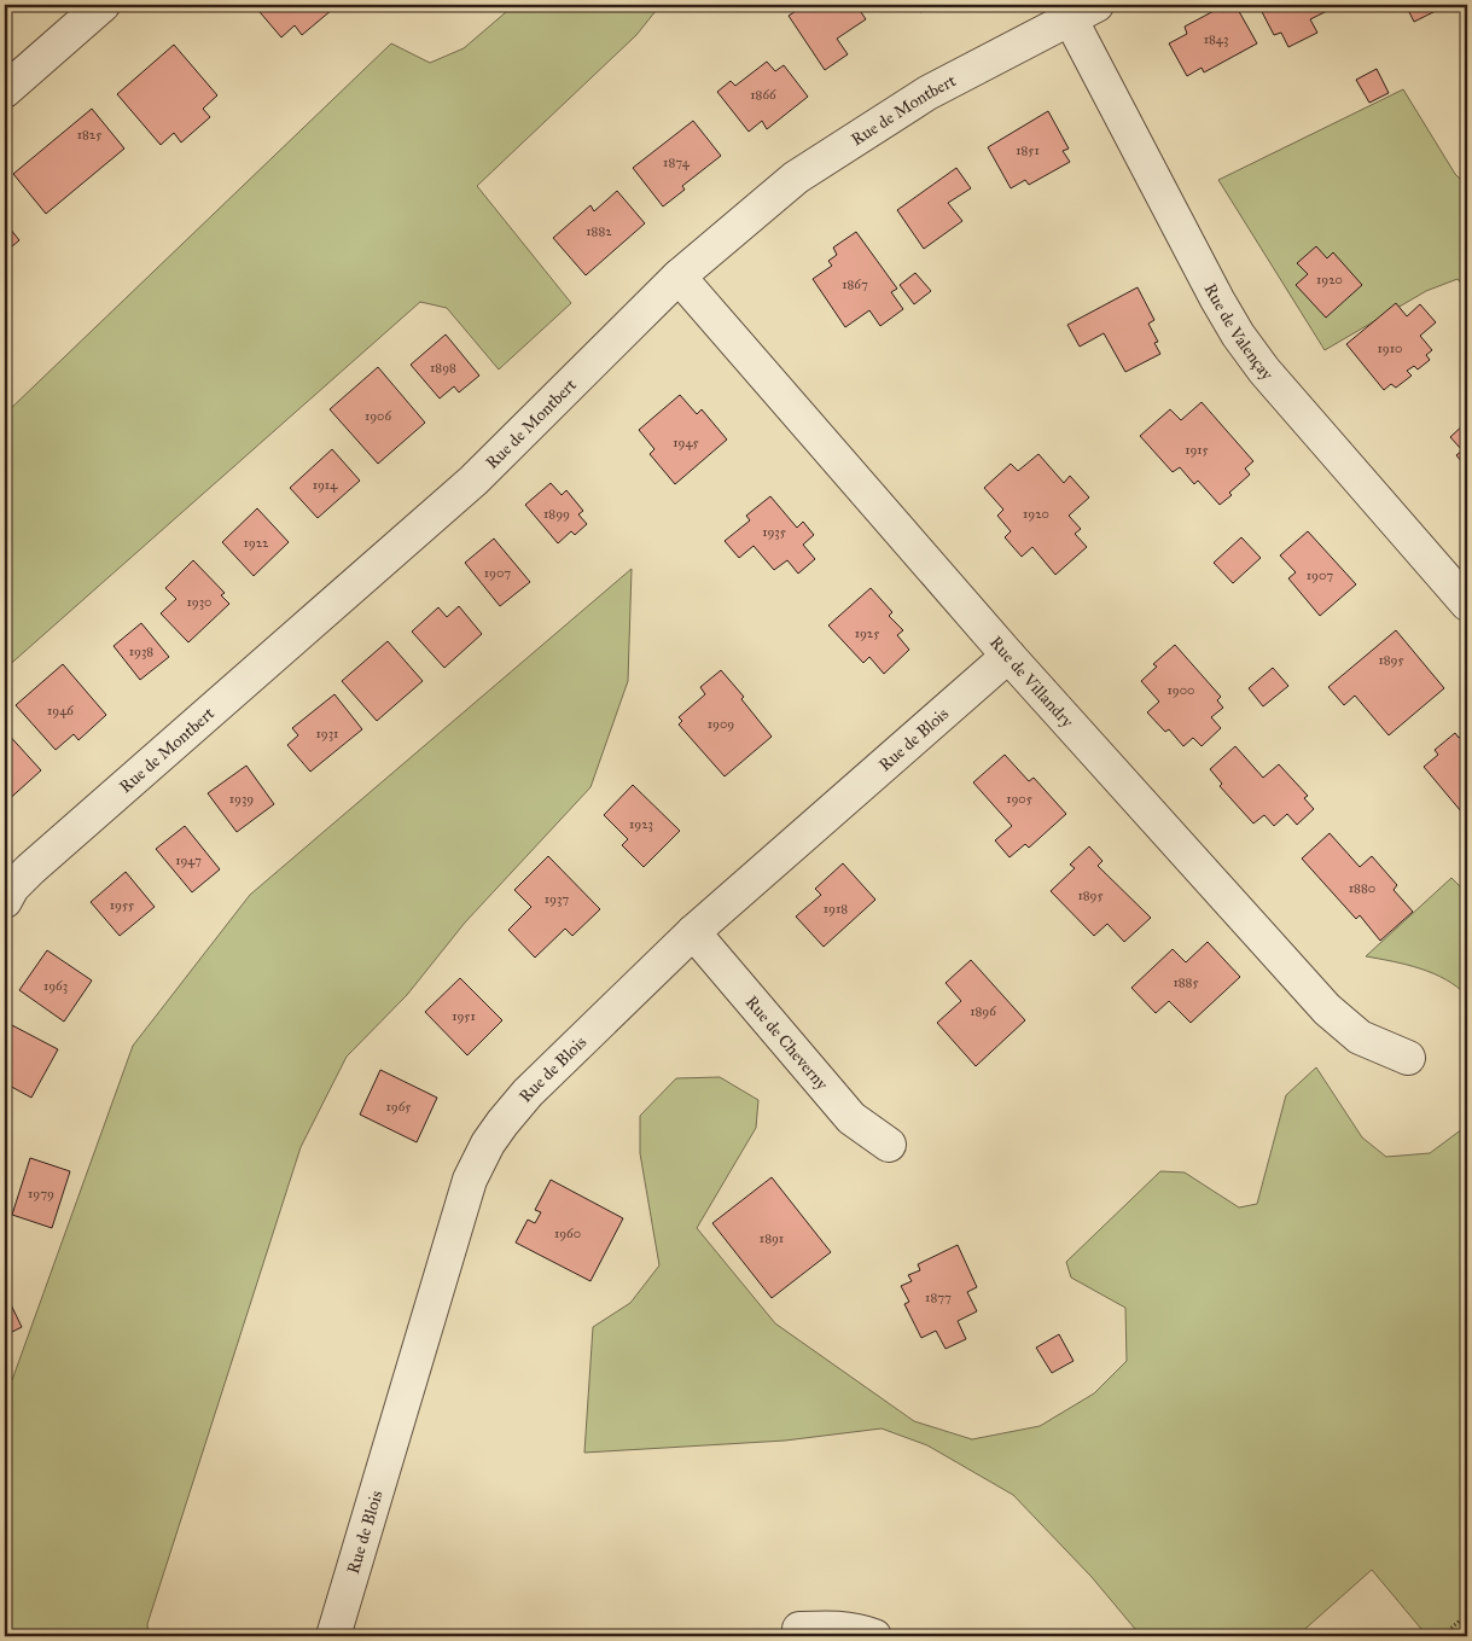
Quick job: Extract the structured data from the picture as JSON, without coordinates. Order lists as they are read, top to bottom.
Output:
{
  "streets": {
    "street": [
      "Rue de Montbert",
      "Rue de Valençay",
      "Rue de Villandry",
      "Rue de Blois",
      "Rue de Cheverny"
    ]
  },
  "crossings": [
    ["Rue de Montbert", "Rue de Valençay"],
    ["Rue de Montbert", "Rue de Villandry"],
    ["Rue de Villandry", "Rue de Blois"],
    ["Rue de Blois", "Rue de Cheverny"]
  ],
  "house_numbers": [
    "1843",
    "1866",
    "1825",
    "1851",
    "1874",
    "1882",
    "1920",
    "1867",
    "1910",
    "1898",
    "1906",
    "1945",
    "1915",
    "1914",
    "1899",
    "1920",
    "1935",
    "1922",
    "1907",
    "1907",
    "1930",
    "1925",
    "1938",
    "1895",
    "1900",
    "1946",
    "1909",
    "1931",
    "1939",
    "1905",
    "1923",
    "1947",
    "1880",
    "1895",
    "1937",
    "1955",
    "1918",
    "1885",
    "1963",
    "1896",
    "1951",
    "1965",
    "1979",
    "1960",
    "1891",
    "1877"
  ]
}
